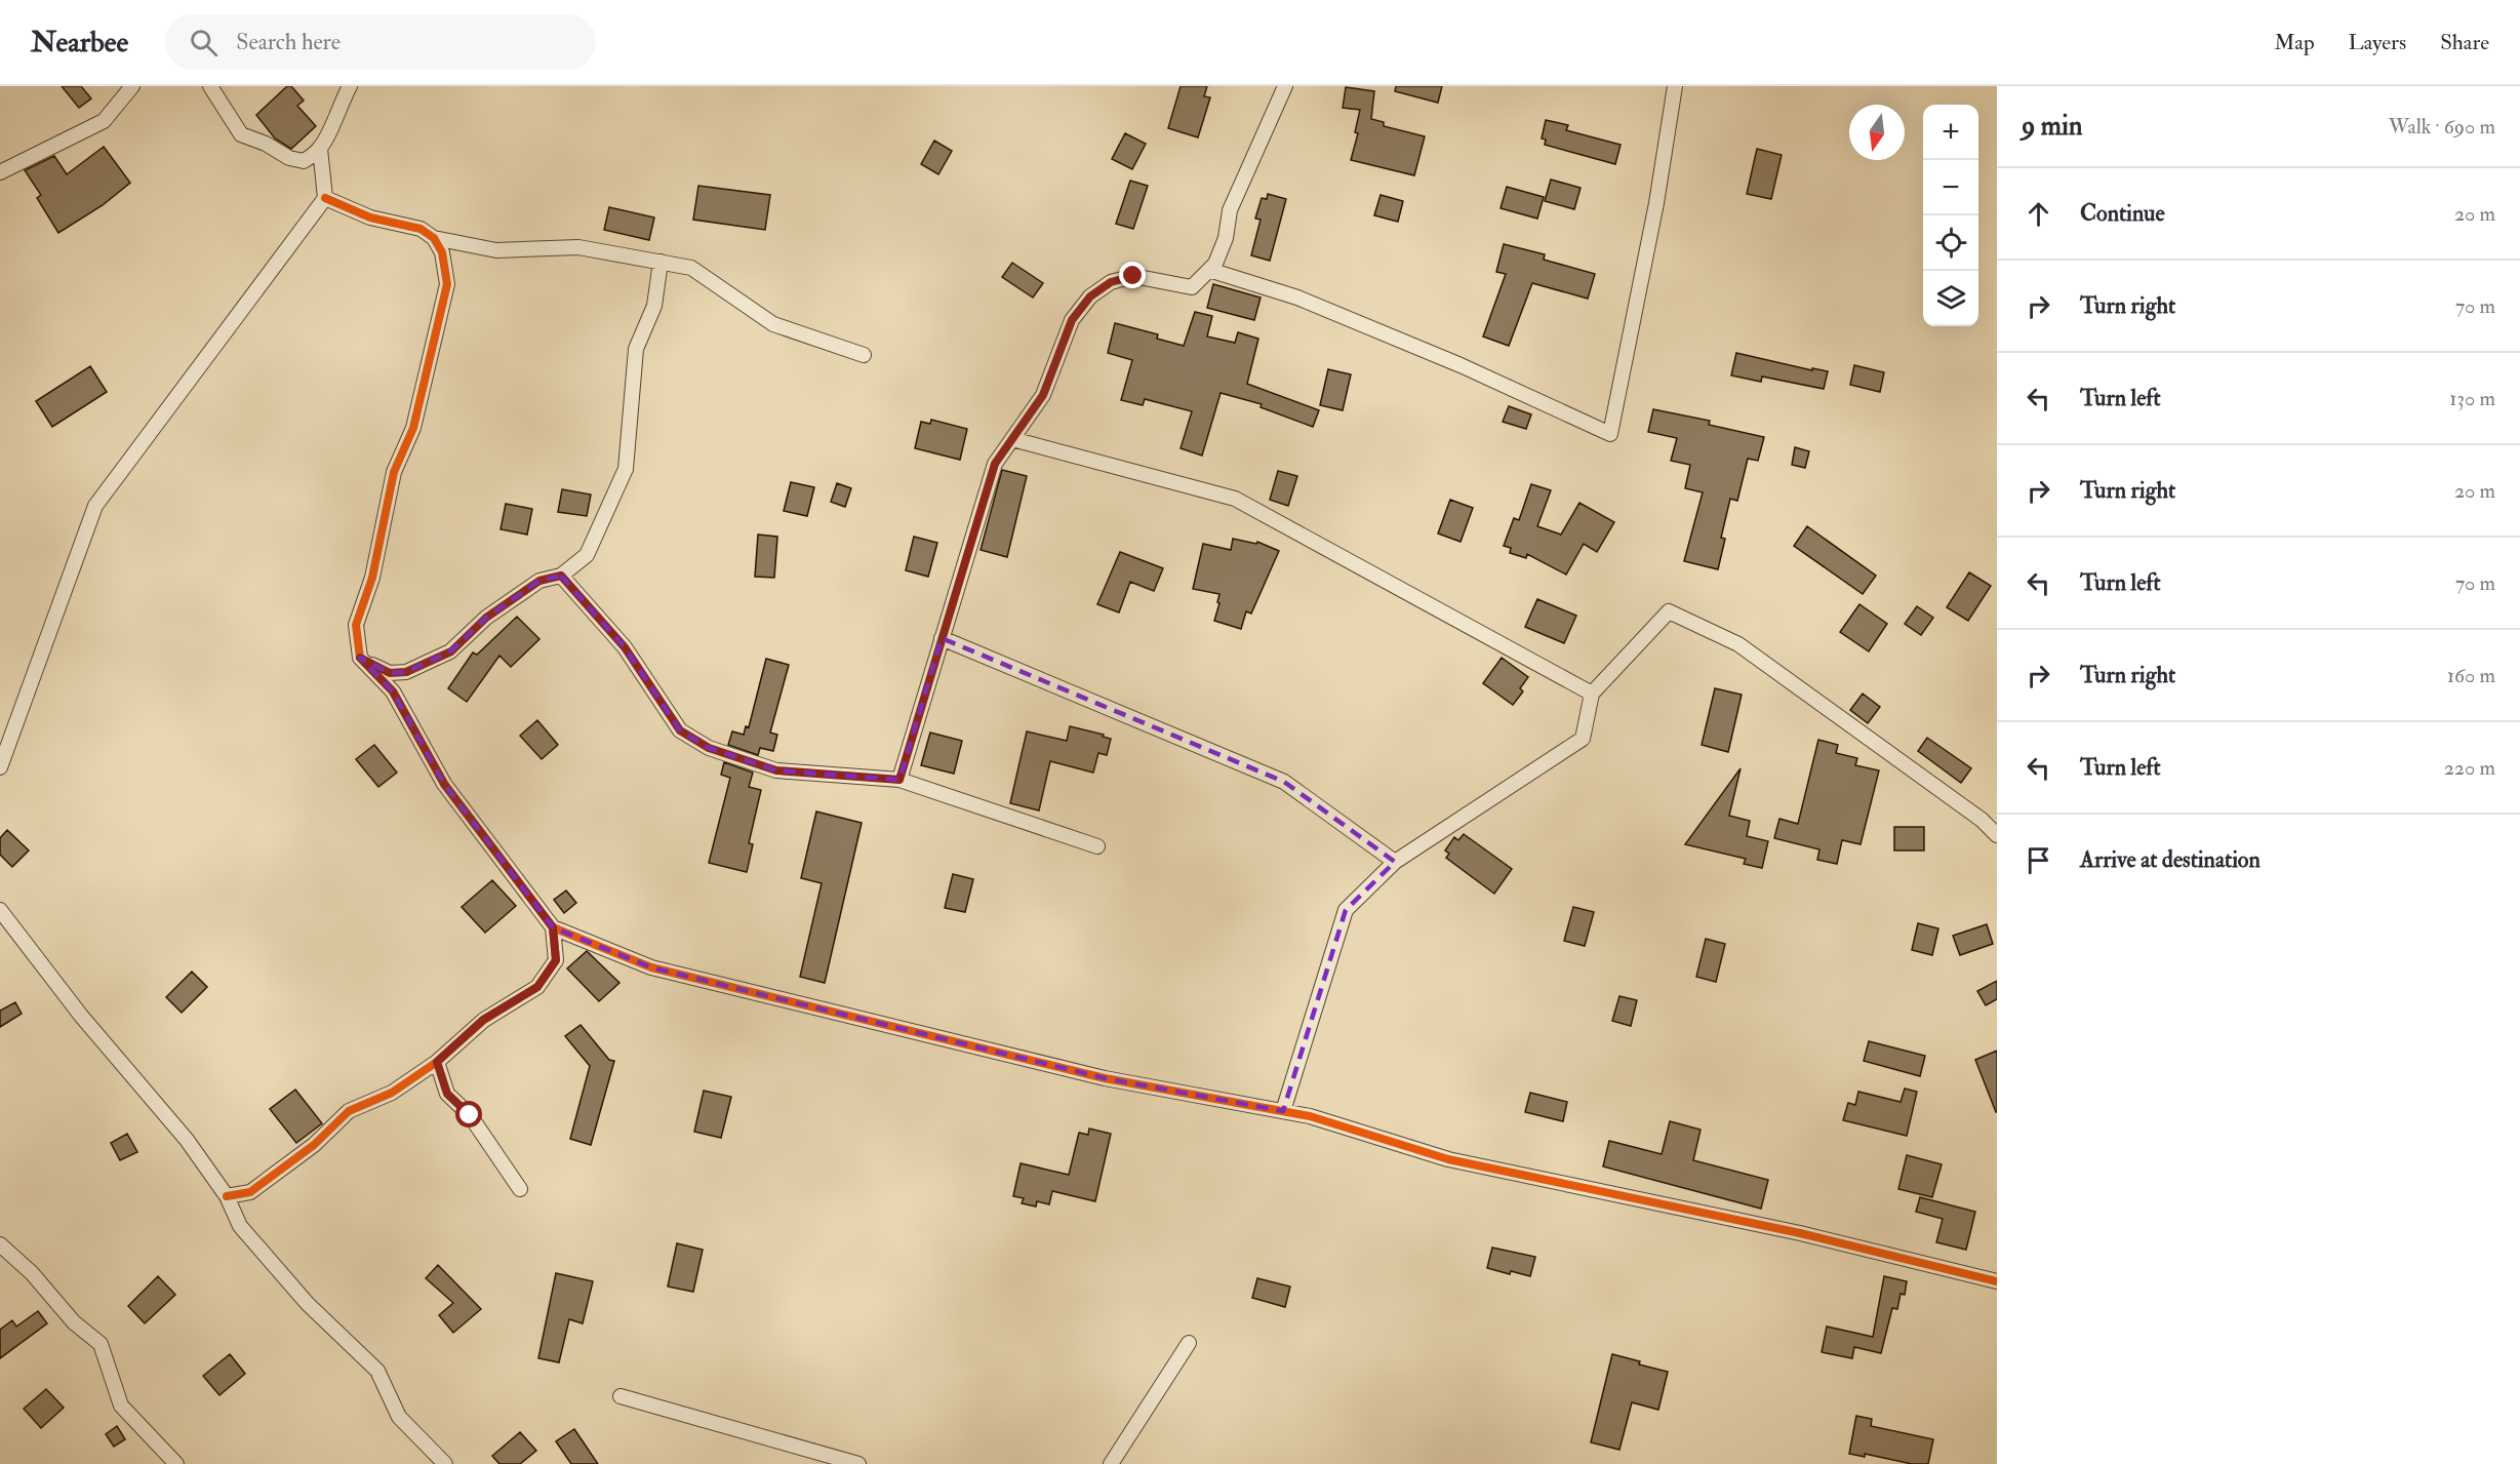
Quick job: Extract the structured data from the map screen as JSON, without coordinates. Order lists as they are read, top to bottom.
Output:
{
  "north": "bottom",
  "page": {
    "header": "Nearbee",
    "search": "Search here",
    "nav": ["Map", "Layers", "Share"],
    "heading": ["9 min", "Walk · 690 m"],
    "map_buttons": ["+", "−"],
    "list": [
      ["Continue", "20 m"],
      ["Turn right", "70 m"],
      ["Turn left", "130 m"],
      ["Turn right", "20 m"],
      ["Turn left", "70 m"],
      ["Turn right", "160 m"],
      ["Turn left", "220 m"],
      "Arrive at destination"
    ]
  }
}
